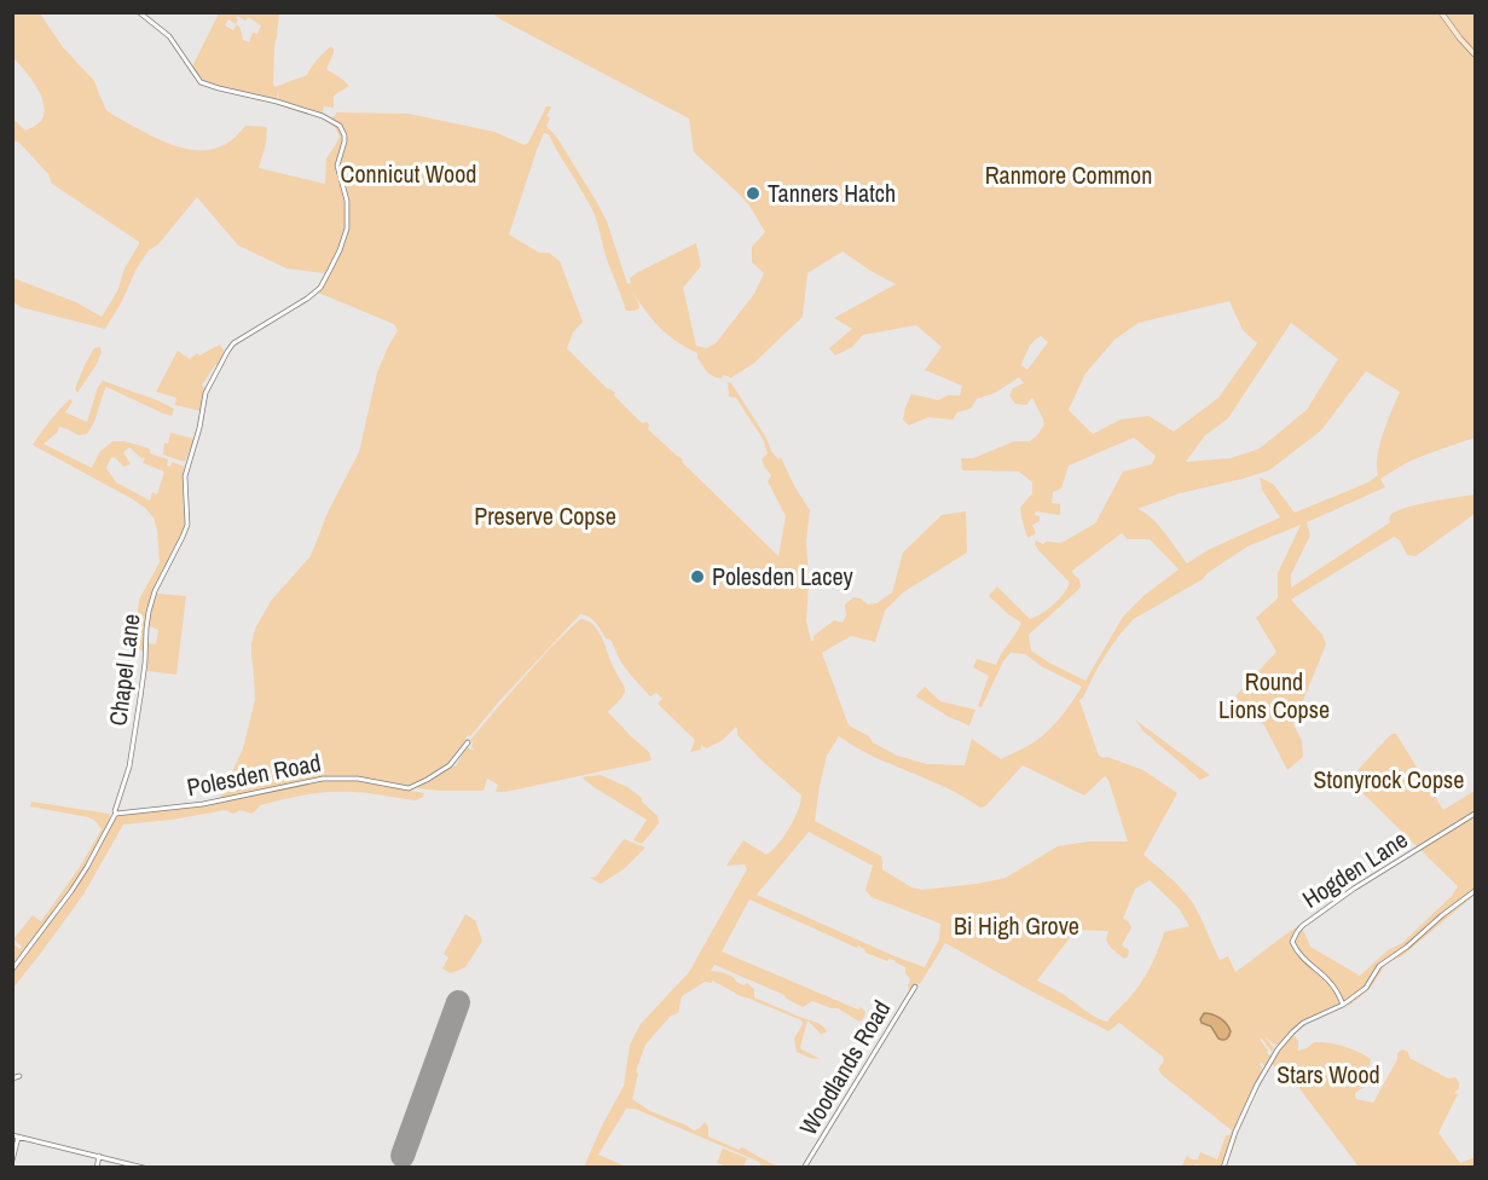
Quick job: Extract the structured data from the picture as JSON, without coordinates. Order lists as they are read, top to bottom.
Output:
{
  "streets": {
    "street": [
      "Chapel Lane",
      "Polesden Road",
      "Hogden Lane",
      "Woodlands Road"
    ]
  },
  "crossings": [
    ["Chapel Lane", "Polesden Road"]
  ],
  "parks": [
    "Connicut Wood",
    "Ranmore Common",
    "Preserve Copse",
    "Round Lions Copse",
    "Stonyrock Copse",
    "Bi High Grove",
    "Stars Wood"
  ],
  "places": ["Tanners Hatch", "Polesden Lacey"]
}
